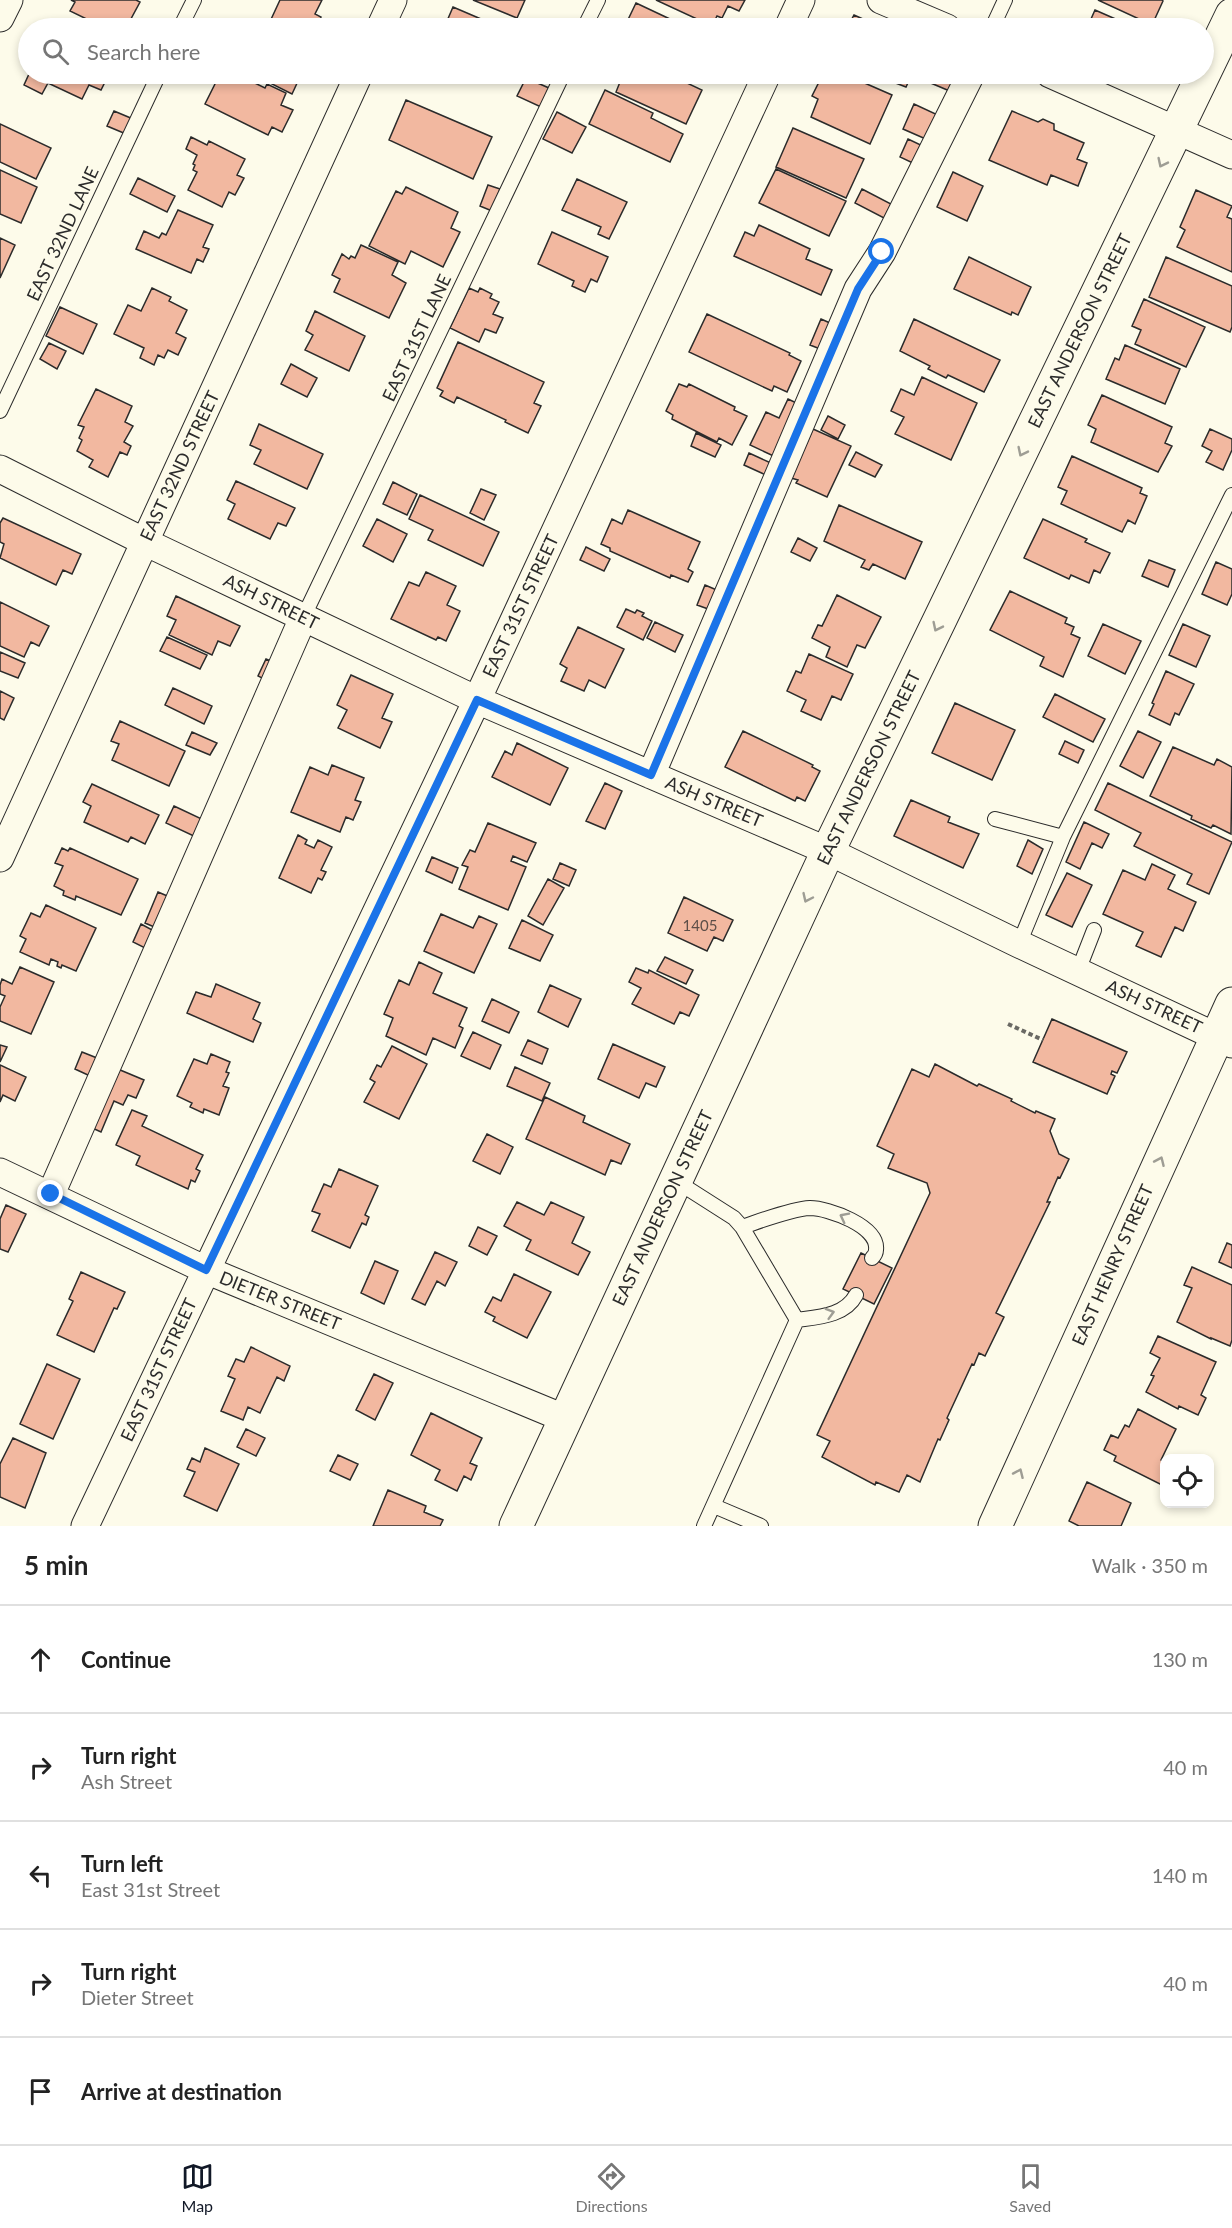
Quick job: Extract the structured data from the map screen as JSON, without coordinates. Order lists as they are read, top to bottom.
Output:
{
  "streets": {
    "main road": ["EAST ANDERSON STREET", "EAST HENRY STREET"],
    "street": [
      "EAST 32ND STREET",
      "ASH STREET",
      "EAST 31ST STREET",
      "DIETER STREET"
    ],
    "lane": ["EAST 32ND LANE", "EAST 31ST LANE"]
  },
  "crossings": [
    ["EAST ANDERSON STREET", "ASH STREET"],
    ["EAST ANDERSON STREET", "DIETER STREET"],
    ["EAST 31ST LANE", "ASH STREET"],
    ["EAST 32ND STREET", "ASH STREET"],
    ["ASH STREET", "EAST 31ST STREET"],
    ["ASH STREET", "EAST HENRY STREET"],
    ["EAST 31ST STREET", "DIETER STREET"]
  ],
  "one_way": ["EAST ANDERSON STREET", "EAST HENRY STREET"],
  "house_numbers": ["1405"],
  "page": {
    "search": "Search here",
    "heading": ["5 min", "Walk · 350 m"],
    "list": [
      ["Continue", "130 m"],
      ["Turn right", "Ash Street", "40 m"],
      ["Turn left", "East 31st Street", "140 m"],
      ["Turn right", "Dieter Street", "40 m"],
      "Arrive at destination"
    ],
    "nav": ["Map", "Directions", "Saved"]
  }
}
